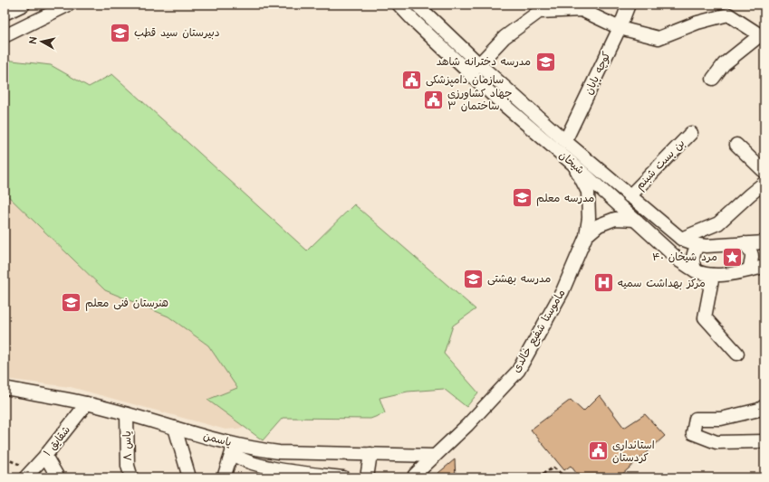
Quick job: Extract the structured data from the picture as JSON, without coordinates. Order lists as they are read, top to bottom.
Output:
{
  "streets": {
    "street": [
      "کوچه بابان",
      "شیخان",
      "بن بست شبنم",
      "ماموستا شفیع خالدی",
      "یاسمن",
      "شقایق ۱",
      "یاس ۸"
    ]
  },
  "crossings": [
    ["کوچه بابان", "شیخان"],
    ["شیخان", "بن بست شبنم"],
    ["ماموستا شفیع خالدی", "یاسمن"],
    ["یاسمن", "شقایق ۱"],
    ["یاسمن", "یاس ۸"]
  ],
  "places": {
    "school or university": [
      "دبیرستان سید قطب",
      "مدرسه دخترانه شاهد",
      "مدرسه معلم",
      "مدرسه بهشتی",
      "هنرستان فنی معلم"
    ],
    "public building": ["سازمان دامپزشکی", "جهاد کشاورزی ساختمان ۳", "استانداری کردستان"],
    "place": ["۴۰ مرد شیخان"],
    "hospital": ["مرکز بهداشت سمیه"]
  },
  "north": "left"
}
